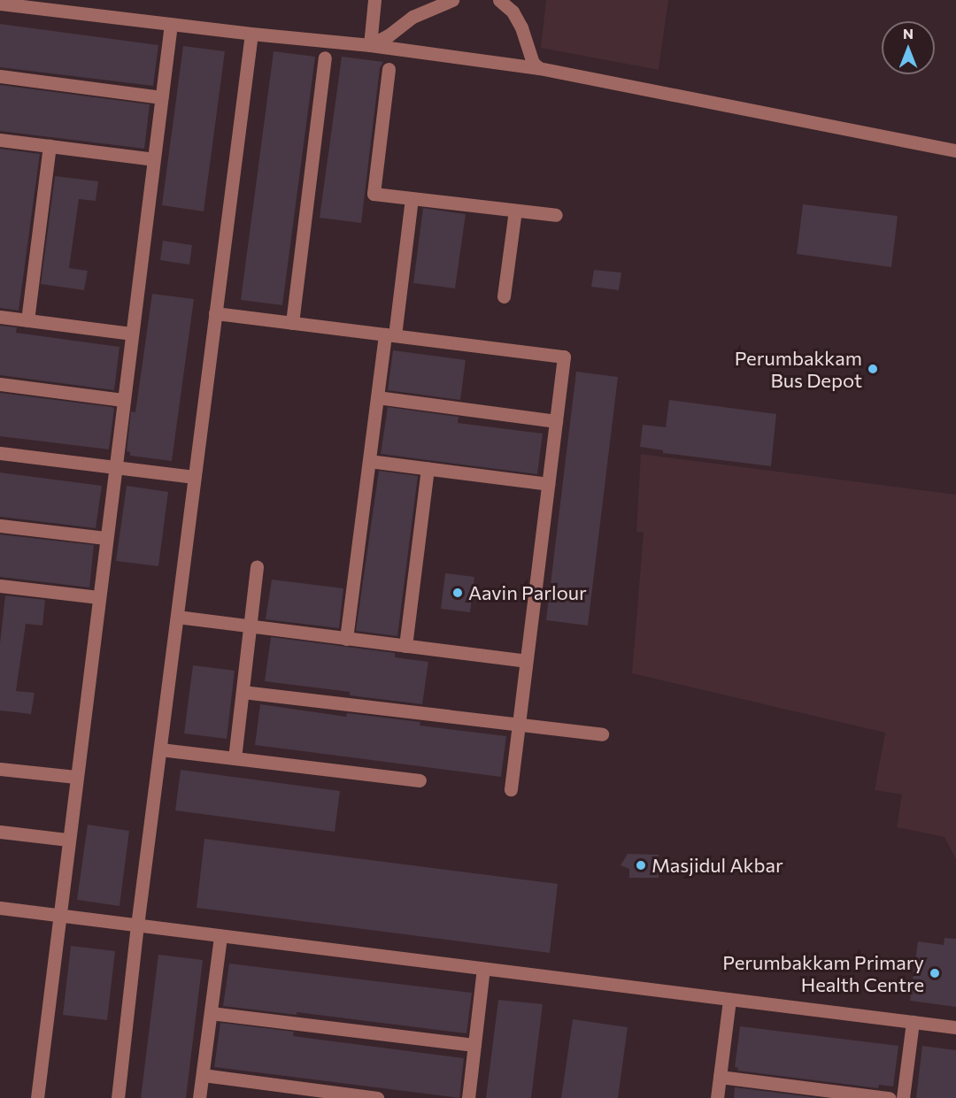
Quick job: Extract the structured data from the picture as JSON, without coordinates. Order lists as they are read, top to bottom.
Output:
{
  "places": [
    "Perumbakkam Bus Depot",
    "Aavin Parlour",
    "Masjidul Akbar",
    "Perumbakkam Primary Health Centre"
  ],
  "north": "top"
}
